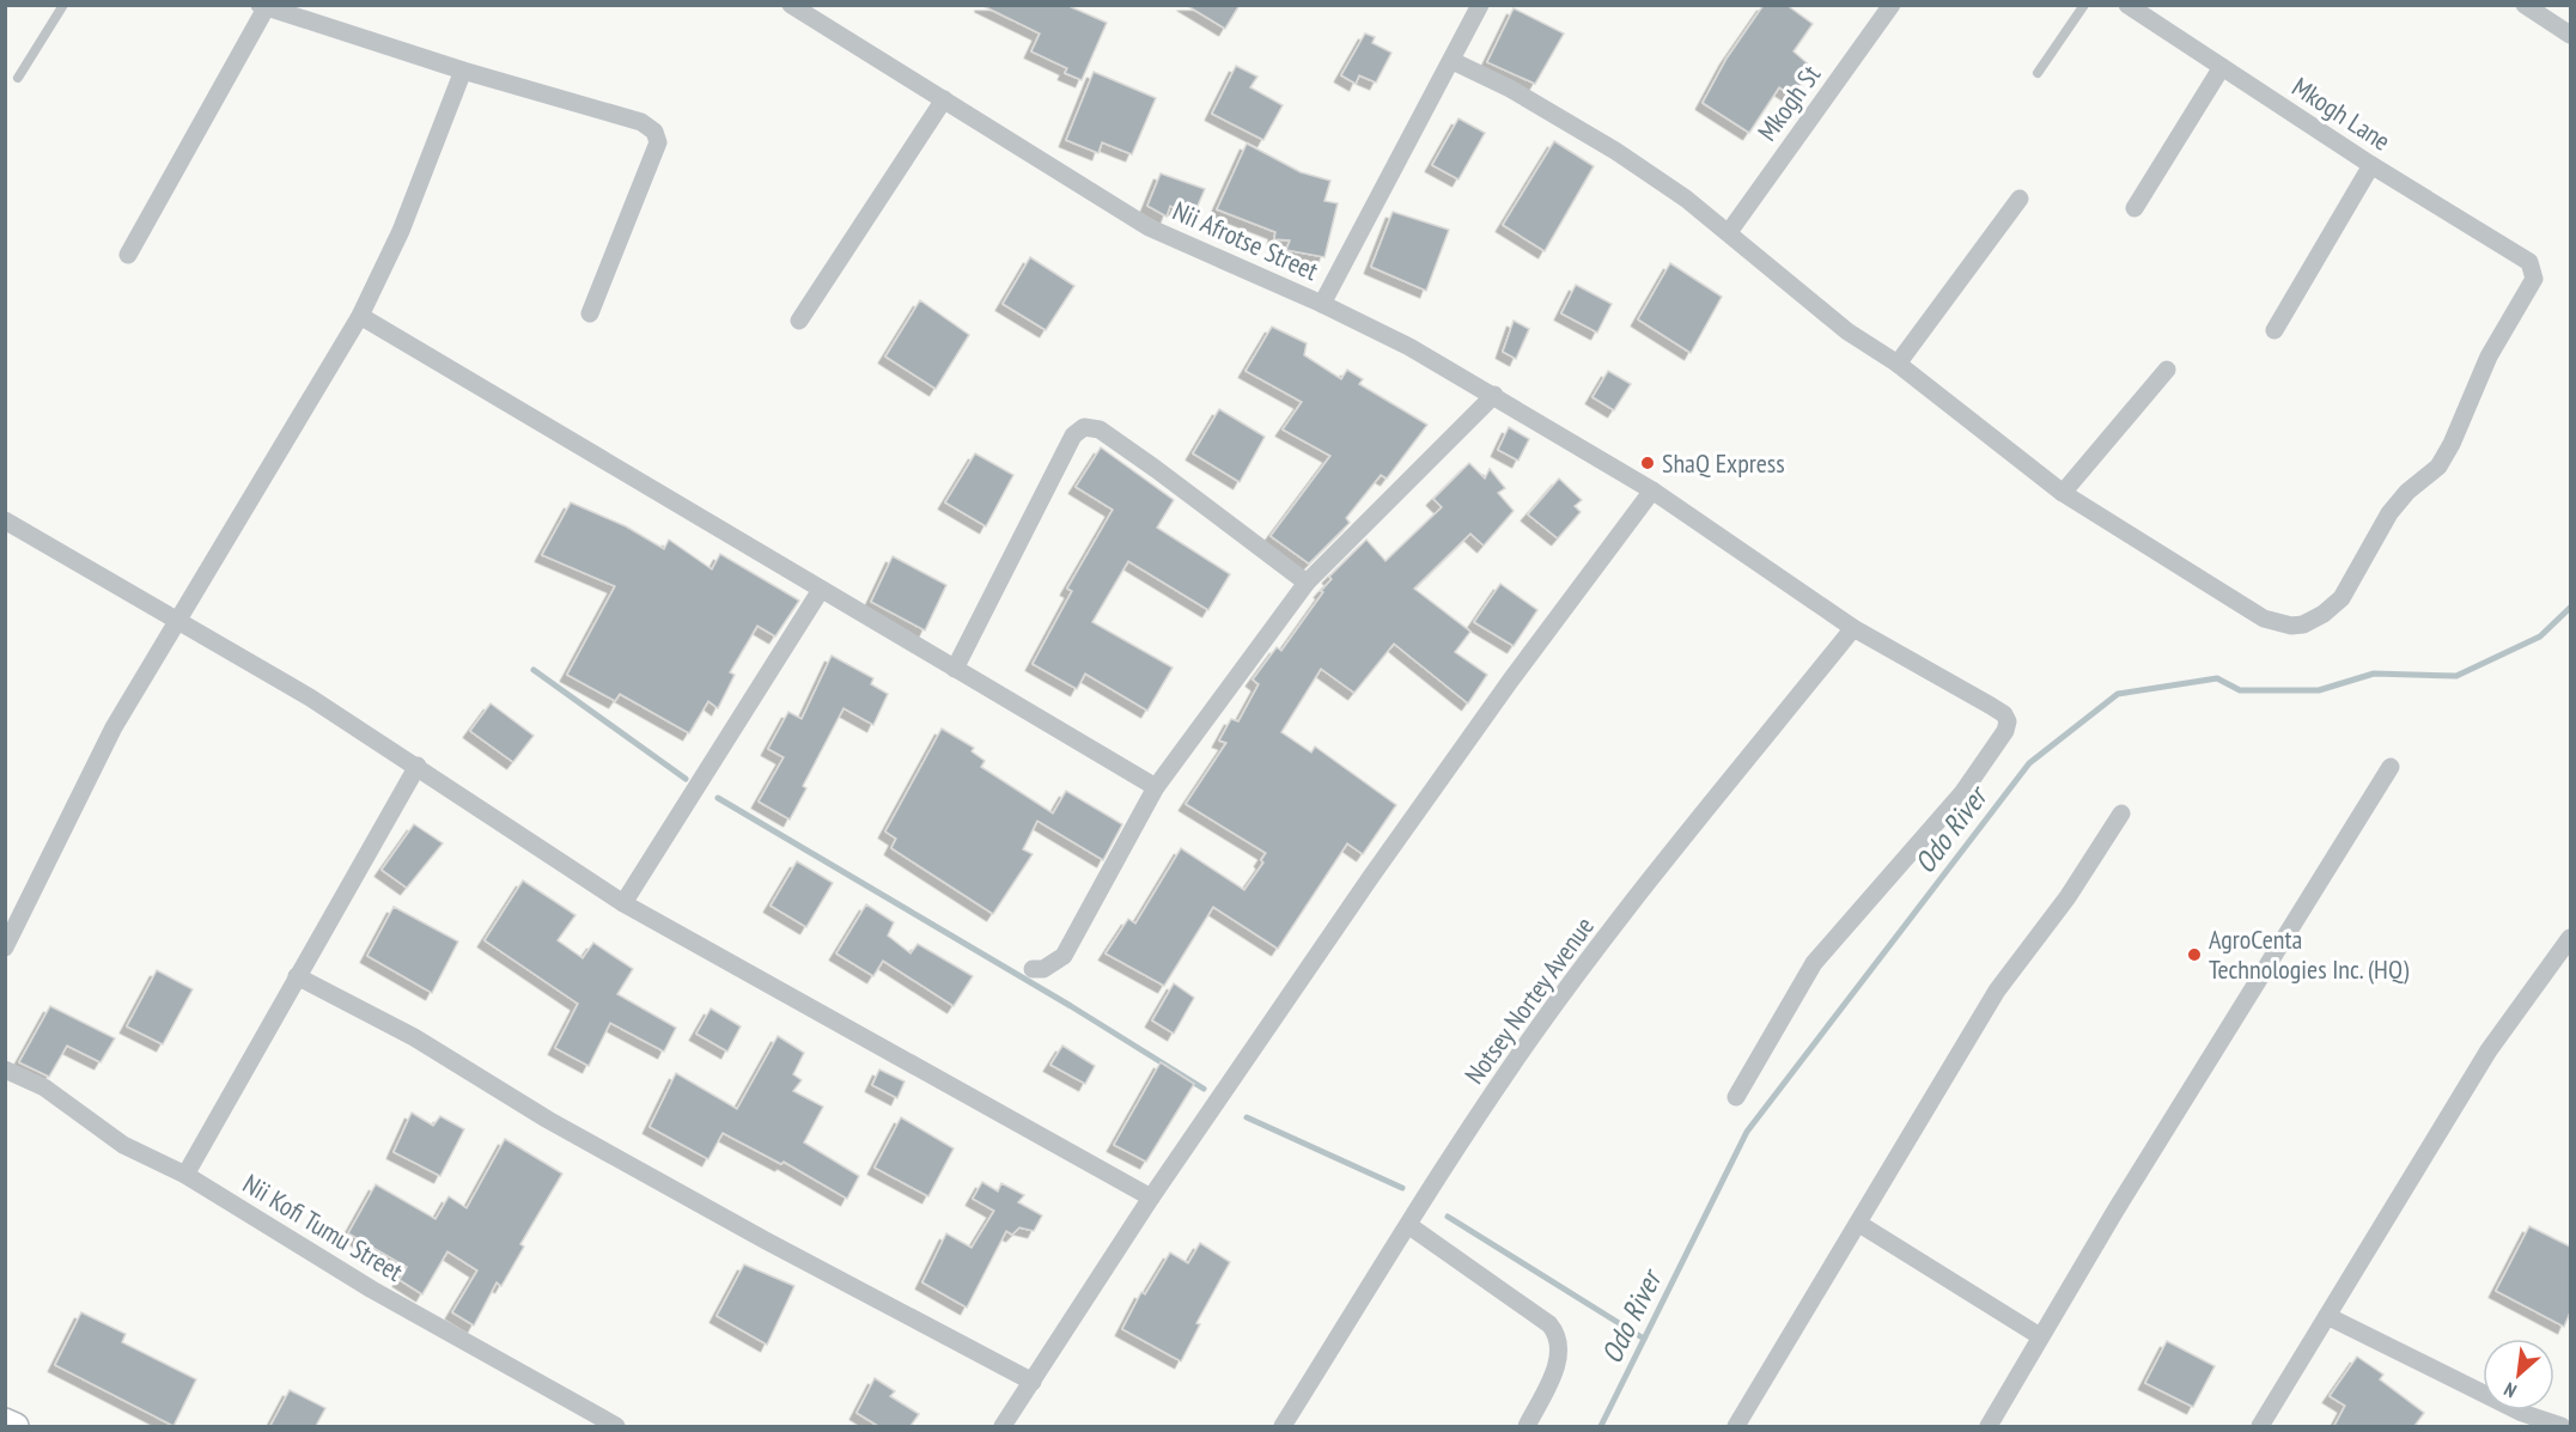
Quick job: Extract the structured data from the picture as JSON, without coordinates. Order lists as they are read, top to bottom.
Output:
{
  "streets": {
    "street": [
      "Mkogh St",
      "Mkogh Lane",
      "Nii Afrotse Street",
      "Notsey Nortey Avenue",
      "Nii Kofi Tumu Street"
    ]
  },
  "crossings": [
    ["Nii Afrotse Street", "Notsey Nortey Avenue"]
  ],
  "water": ["Odo River"],
  "places": ["ShaQ Express", "AgroCenta Technologies Inc. (HQ)"],
  "north": "bottom left"
}
